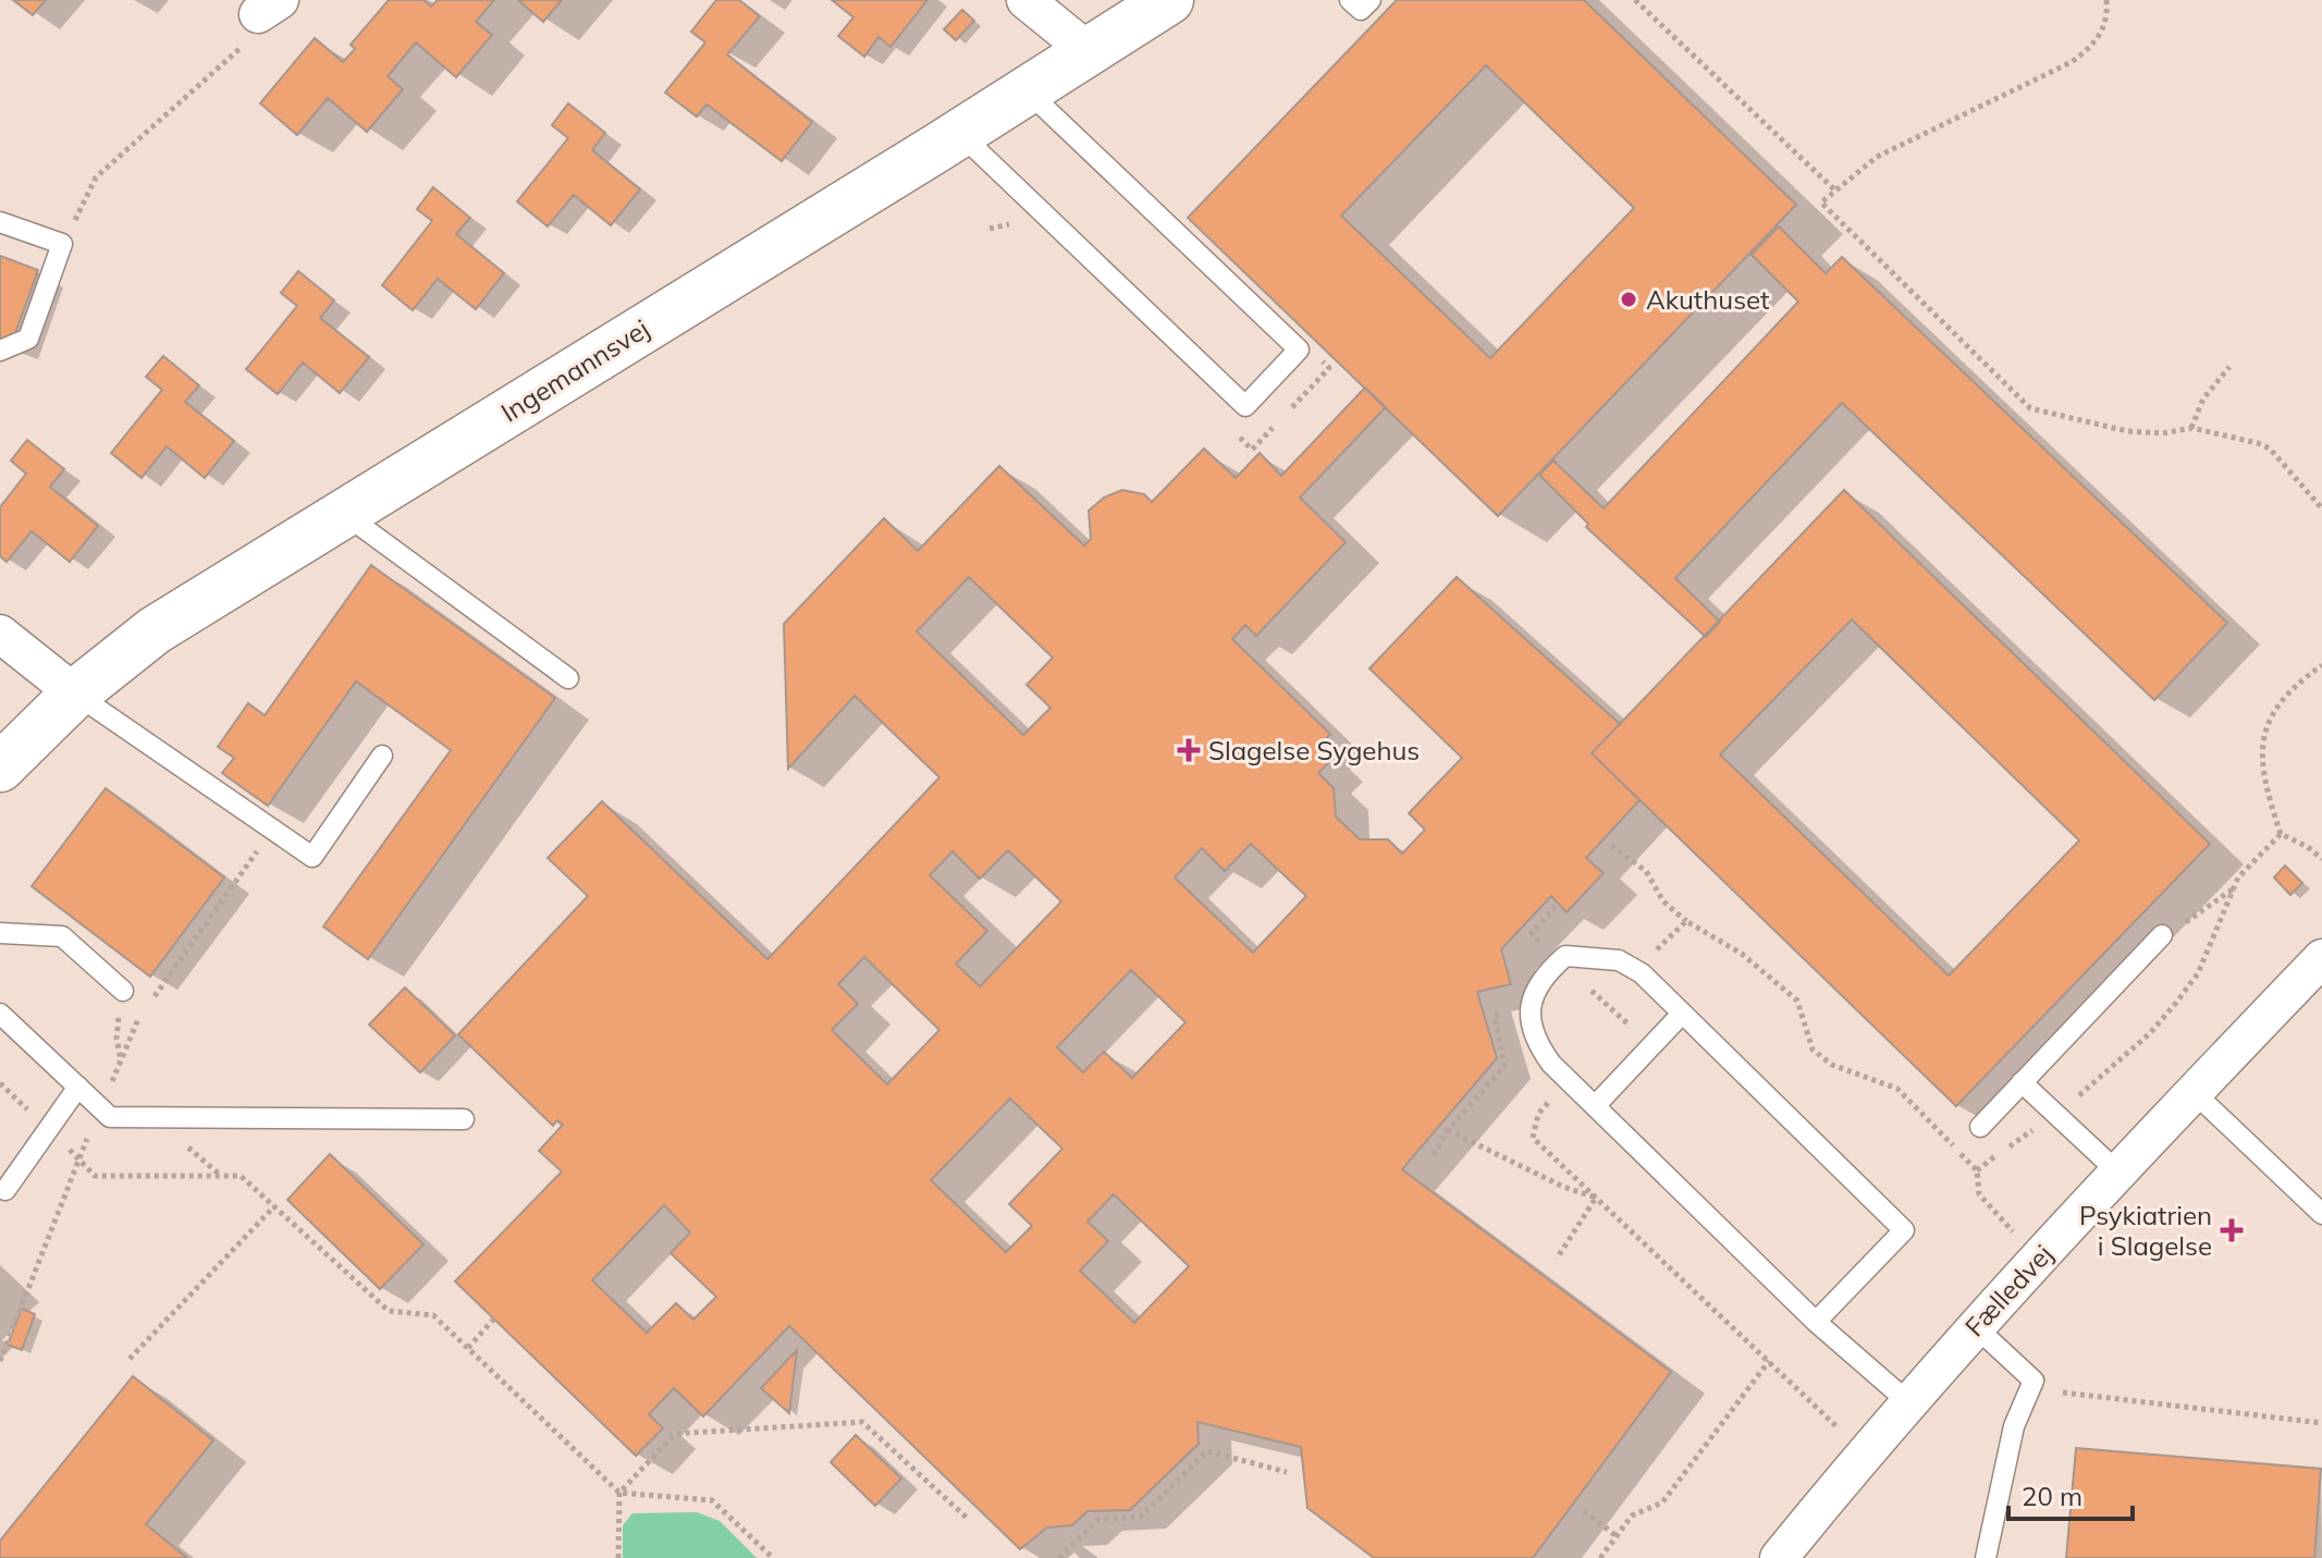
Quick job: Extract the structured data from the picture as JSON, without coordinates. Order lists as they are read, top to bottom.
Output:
{
  "streets": {
    "street": ["Ingemannsvej", "Fælledvej"]
  },
  "places": {
    "other": ["Akuthuset"],
    "health": ["Slagelse Sygehus", "Psykiatrien i Slagelse"]
  },
  "scale_bar": "20 m"
}
